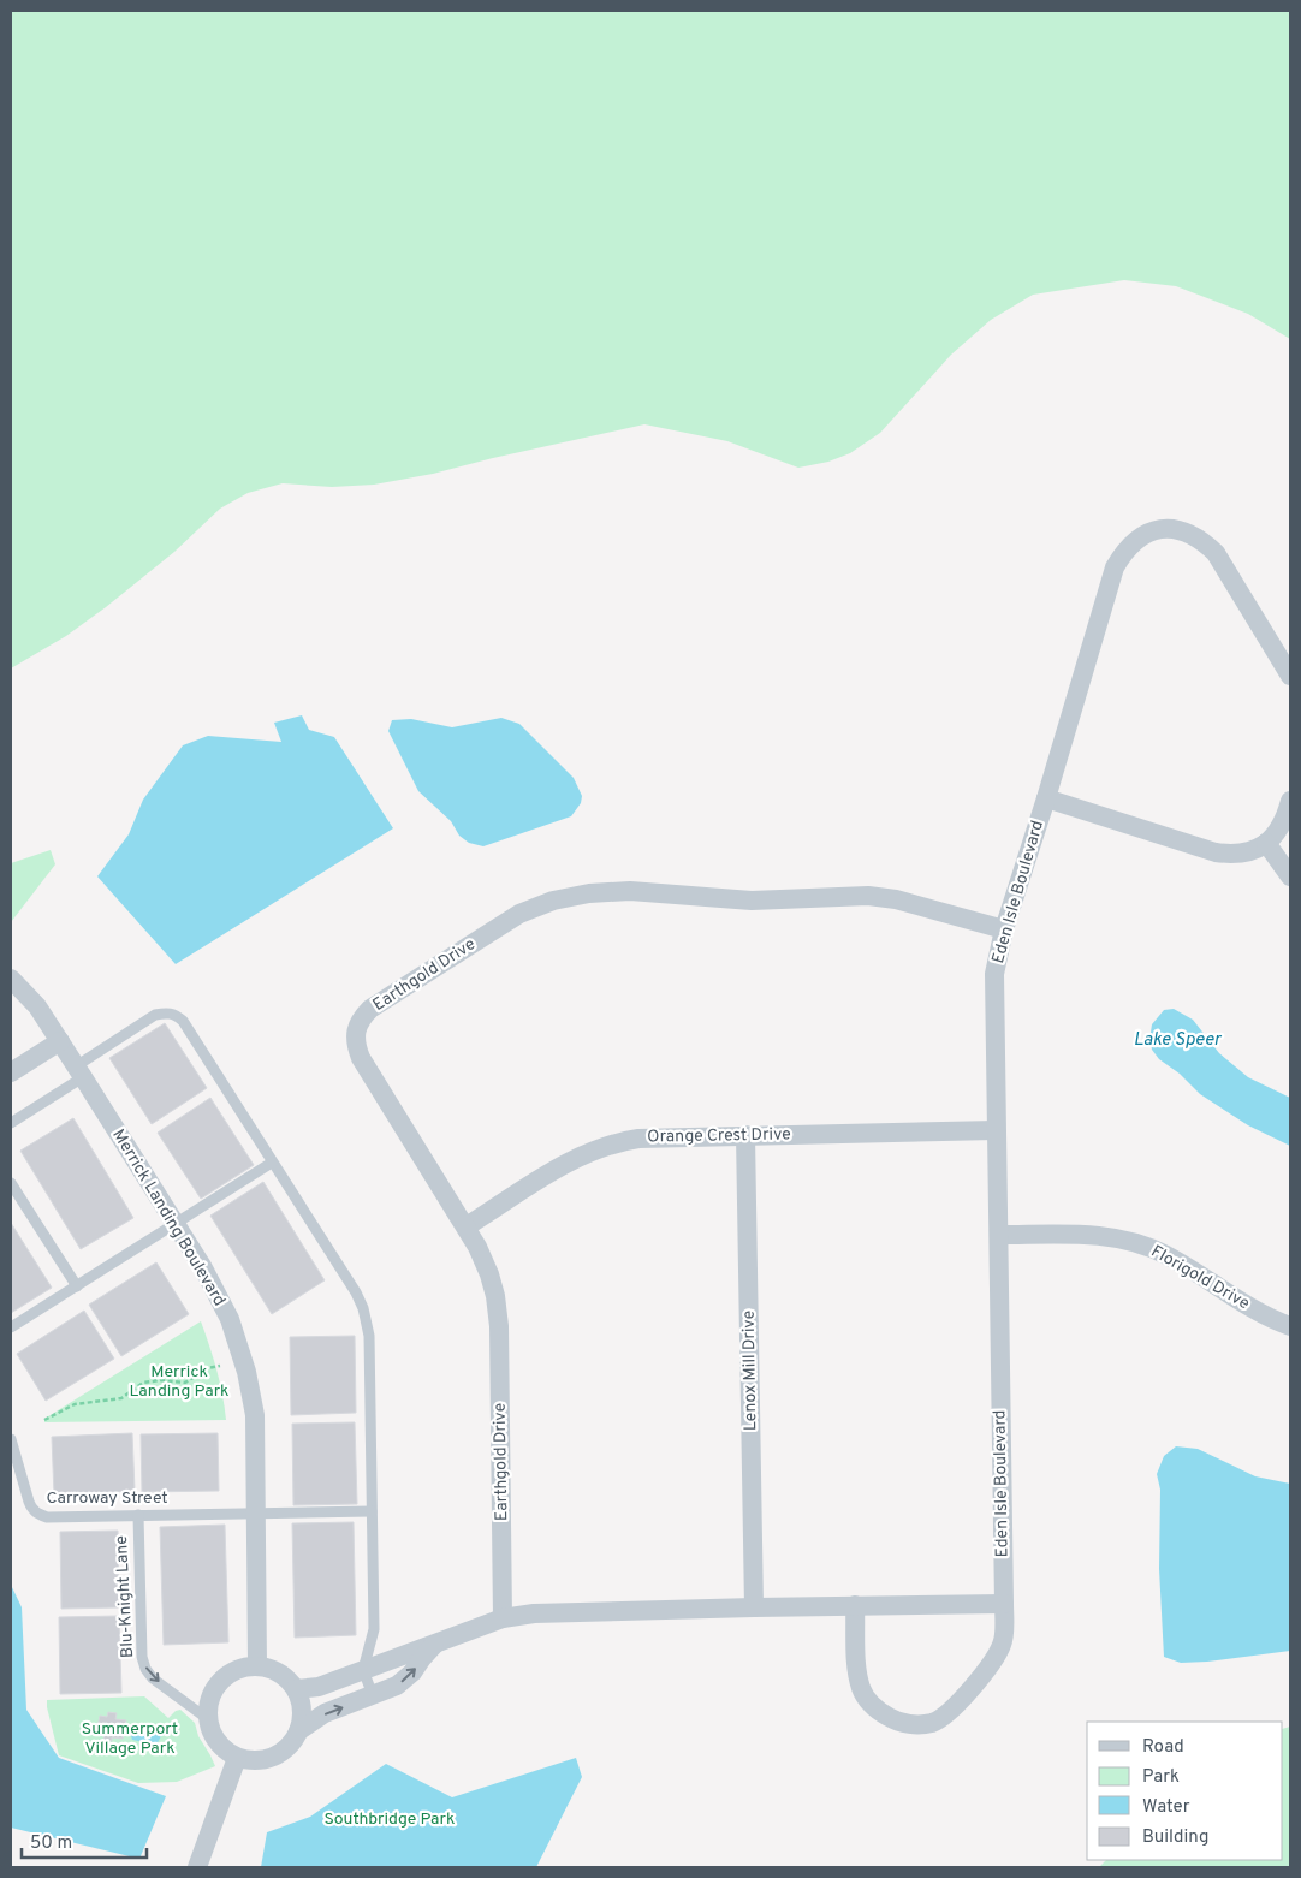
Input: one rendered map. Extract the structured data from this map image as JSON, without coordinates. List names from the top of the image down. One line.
{"streets":{"street":["Eden Isle Boulevard","Earthgold Drive","Orange Crest Drive","Merrick Landing Boulevard","Florigold Drive","Lenox Mill Drive"],"lane":["Carroway Street","Blu-Knight Lane"]},"crossings":[["Eden Isle Boulevard","Earthgold Drive"],["Eden Isle Boulevard","Orange Crest Drive"],["Eden Isle Boulevard","Florigold Drive"],["Earthgold Drive","Orange Crest Drive"],["Orange Crest Drive","Lenox Mill Drive"],["Merrick Landing Boulevard","Carroway Street"],["Merrick Landing Boulevard","Blu-Knight Lane"],["Carroway Street","Blu-Knight Lane"]],"one_way":["Blu-Knight Lane"],"water":["Lake Speer"],"parks":["Merrick Landing Park","Summerport Village Park","Southbridge Park"],"legend":["Road","Park","Water","Building"],"scale_bar":"50 m"}
